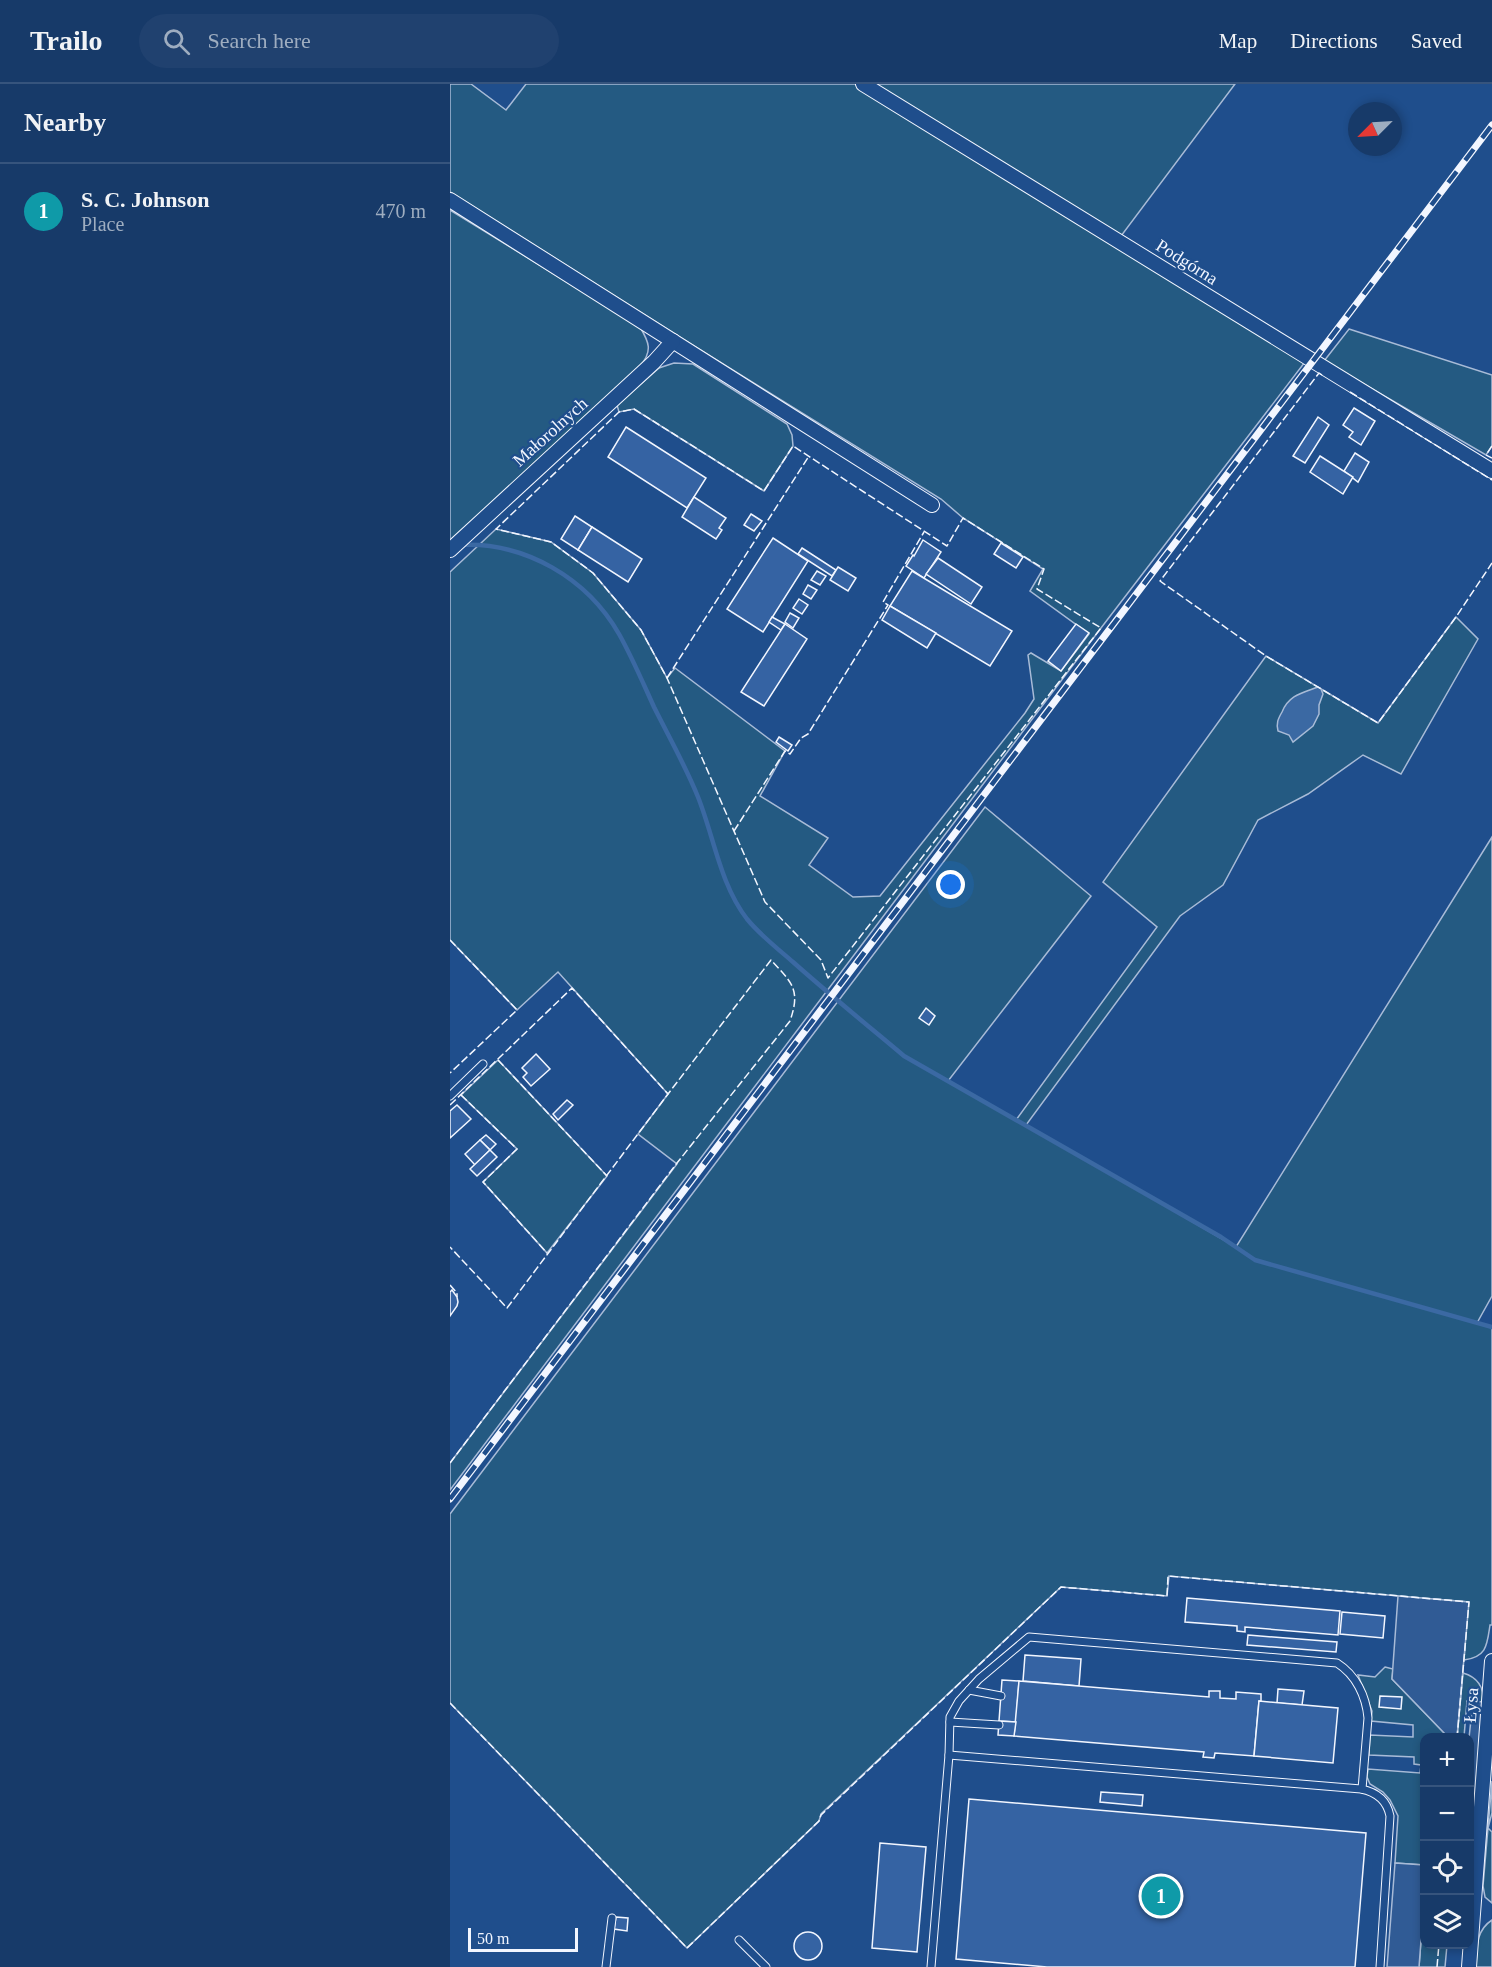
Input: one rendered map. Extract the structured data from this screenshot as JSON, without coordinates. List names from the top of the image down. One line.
{"streets":{"street":["Podgórna","Małorolnych","Łysa"]},"scale_bar":"50 m","north":"bottom left","page":{"header":"Trailo","search":"Search here","nav":["Map","Directions","Saved"],"heading":"Nearby","list":[{"mark":"1","name":"S. C. Johnson","note":"Place","value":"470 m"}],"map_buttons":["+","−"],"pins":"1","scale":"50 m"}}
